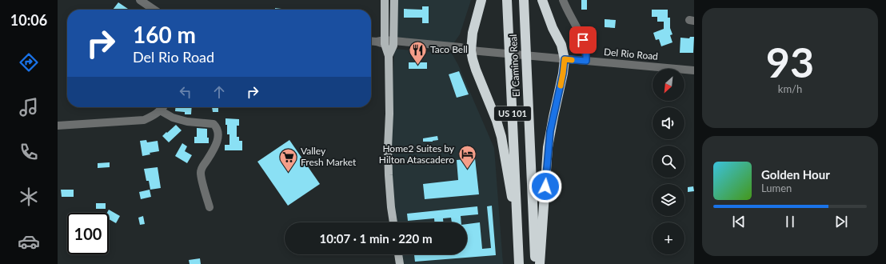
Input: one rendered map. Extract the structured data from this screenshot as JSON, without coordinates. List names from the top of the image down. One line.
{"streets":{"highway":["El Camino Real","US 101"],"street":["Del Rio Road"]},"places":{"restaurant":["Taco Bell"],"hotel":["Home2 Suites by Hilton Atascadero"],"supermarket":["Valley Fresh Market"]},"north":"bottom left","page":{"tabs":"10:06","tile":["93","km/h"],"turn":["160 m","Del Rio Road"],"map_buttons":"+","song":["Golden Hour","Lumen"],"limit":"100","trip":"10:07 · 1 min · 220 m"}}
